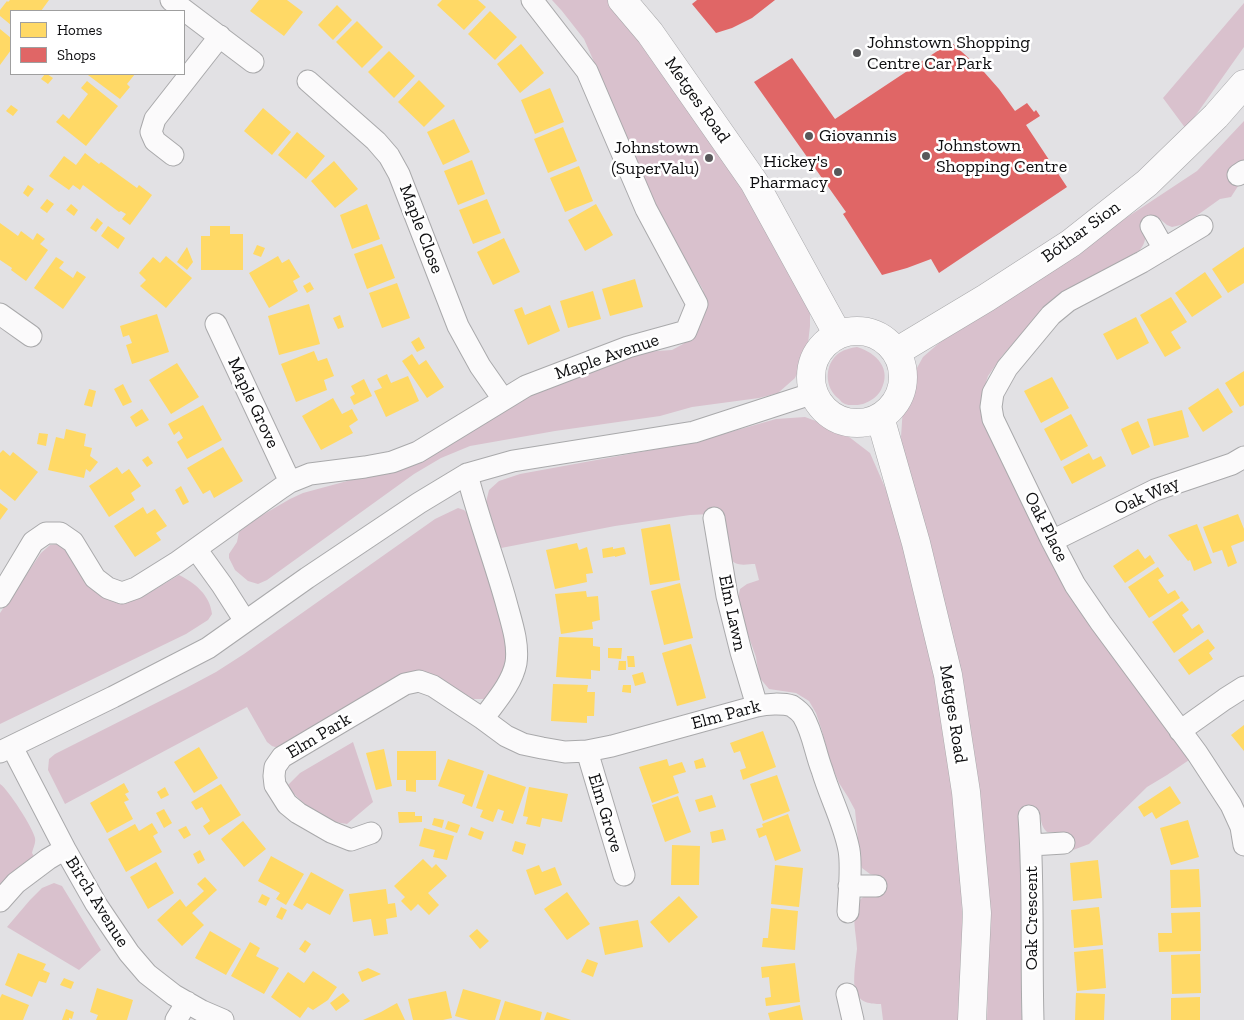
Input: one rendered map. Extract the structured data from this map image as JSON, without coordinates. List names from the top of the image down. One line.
{"streets":{"street":["Metges Road","Maple Close","Bóthar Sion","Maple Avenue","Maple Grove","Oak Way","Oak Place","Elm Lawn","Elm Park","Elm Grove","Birch Avenue","Oak Crescent"]},"crossings":[["Metges Road","Bóthar Sion"],["Maple Close","Maple Avenue"],["Maple Avenue","Maple Grove"],["Oak Way","Oak Place"],["Elm Lawn","Elm Park"],["Elm Park","Elm Grove"]],"places":["Johnstown Shopping Centre Car Park","Giovannis","Johnstown Shopping Centre","Johnstown (SuperValu)","Hickey's Pharmacy"],"legend":["Homes","Shops"]}
